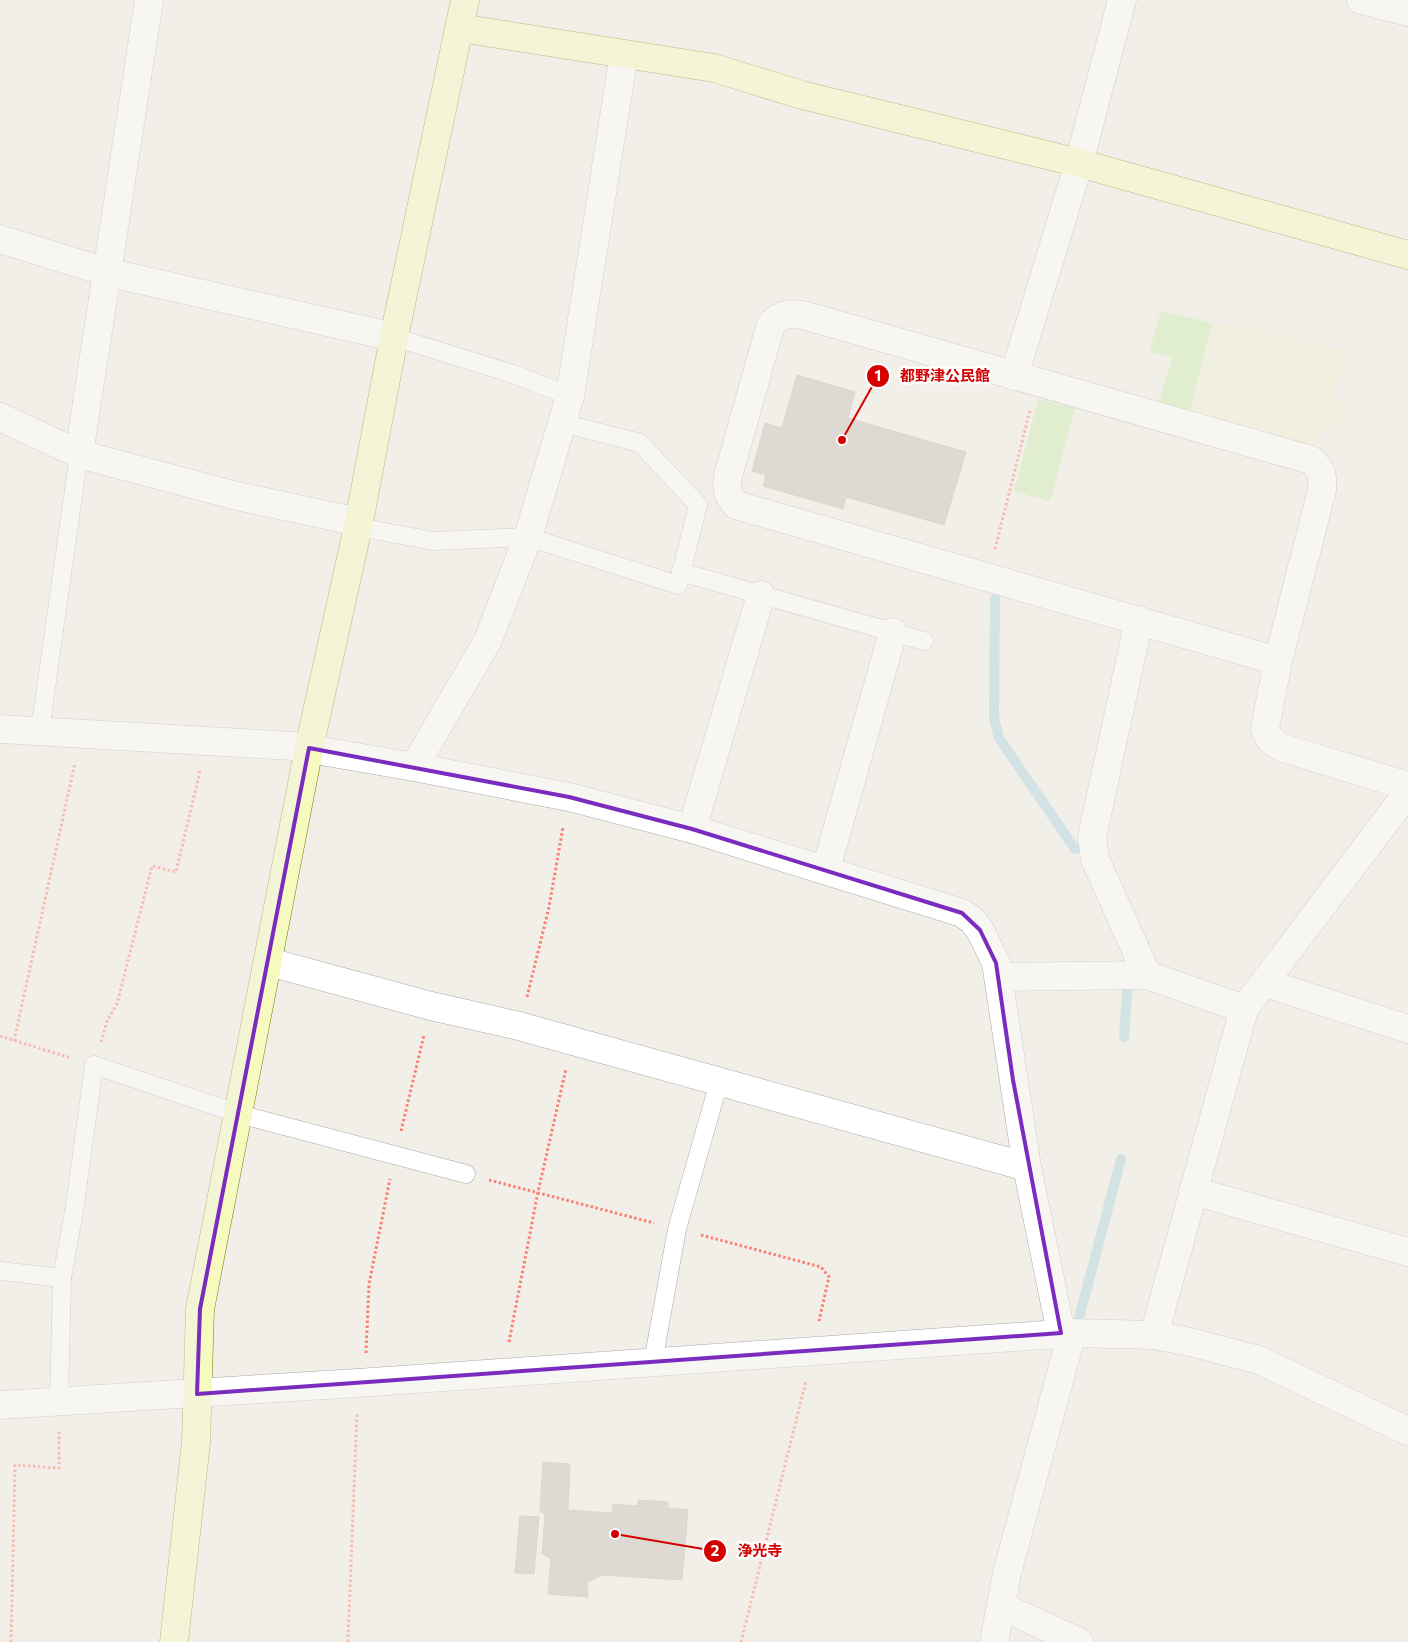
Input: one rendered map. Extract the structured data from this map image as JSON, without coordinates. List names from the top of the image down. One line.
{"places":["都野津公民館","浄光寺"]}
